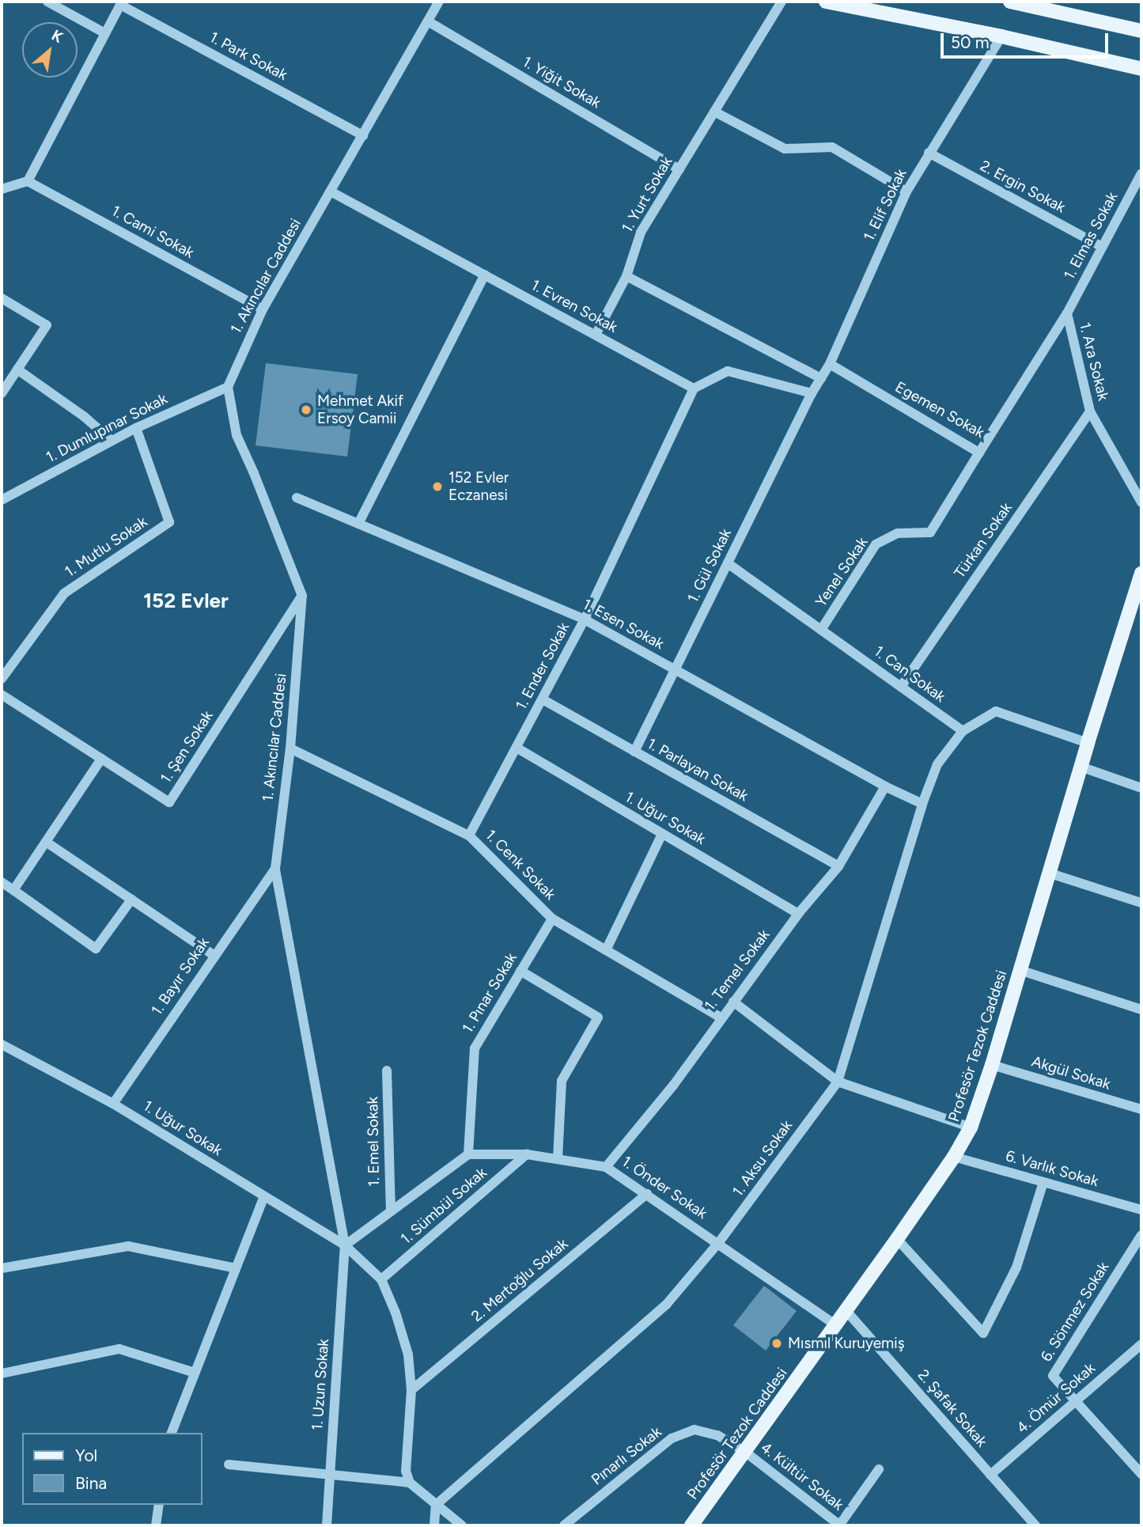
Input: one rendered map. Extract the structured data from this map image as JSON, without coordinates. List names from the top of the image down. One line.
{"streets":{"main road":["Profesör Tezok Caddesi"],"street":["1. Park Sokak","1. Yiğit Sokak","2. Ergin Sokak","1. Yurt Sokak","1. Elif Sokak","1. Cami Sokak","1. Elmas Sokak","1. Akıncılar Caddesi","1. Evren Sokak","1. Ara Sokak","Egemen Sokak","1. Dumlupınar Sokak","Türkan Sokak","1. Mutlu Sokak","1. Gül Sokak","Yenel Sokak","1. Esen Sokak","1. Ender Sokak","1. Can Sokak","1. Şen Sokak","1. Parlayan Sokak","1. Uğur Sokak","1. Cenk Sokak","1. Temel Sokak","1. Bayır Sokak","1. Pınar Sokak","Akgül Sokak","1. Emel Sokak","1. Aksu Sokak","6. Varlık Sokak","1. Önder Sokak","1. Sümbül Sokak","2. Mertoğlu Sokak","6. Sönmez Sokak","1. Uzun Sokak","4. Ömür Sokak","2. Şafak Sokak","Pınarlı Sokak","4. Kültür Sokak"]},"crossings":[["1. Park Sokak","1. Akıncılar Caddesi"],["1. Yiğit Sokak","1. Yurt Sokak"],["1. Yiğit Sokak","1. Akıncılar Caddesi"],["2. Ergin Sokak","1. Elif Sokak"],["2. Ergin Sokak","1. Elmas Sokak"],["1. Yurt Sokak","1. Evren Sokak"],["1. Elif Sokak","Egemen Sokak"],["1. Elif Sokak","1. Gül Sokak"],["1. Cami Sokak","1. Akıncılar Caddesi"],["1. Elmas Sokak","1. Ara Sokak"],["1. Elmas Sokak","Egemen Sokak"],["1. Akıncılar Caddesi","1. Evren Sokak"],["1. Akıncılar Caddesi","1. Dumlupınar Sokak"],["1. Akıncılar Caddesi","1. Şen Sokak"],["1. Akıncılar Caddesi","1. Uğur Sokak"],["1. Akıncılar Caddesi","1. Cenk Sokak"],["1. Akıncılar Caddesi","1. Bayır Sokak"],["1. Akıncılar Caddesi","1. Uzun Sokak"],["1. Evren Sokak","1. Ender Sokak"],["1. Ara Sokak","Egemen Sokak"],["1. Ara Sokak","Türkan Sokak"],["Egemen Sokak","Yenel Sokak"],["1. Dumlupınar Sokak","1. Mutlu Sokak"],["Türkan Sokak","1. Can Sokak"],["1. Gül Sokak","1. Esen Sokak"],["1. Gül Sokak","1. Can Sokak"],["1. Gül Sokak","1. Parlayan Sokak"],["Yenel Sokak","1. Can Sokak"],["1. Esen Sokak","1. Ender Sokak"],["1. Esen Sokak","1. Temel Sokak"],["1. Esen Sokak","1. Aksu Sokak"],["1. Ender Sokak","1. Parlayan Sokak"],["1. Ender Sokak","1. Uğur Sokak"],["1. Ender Sokak","1. Cenk Sokak"],["1. Can Sokak","1. Aksu Sokak"],["1. Parlayan Sokak","1. Temel Sokak"],["1. Uğur Sokak","1. Temel Sokak"],["1. Uğur Sokak","1. Bayır Sokak"],["1. Uğur Sokak","1. Uzun Sokak"],["1. Cenk Sokak","1. Temel Sokak"],["1. Cenk Sokak","1. Pınar Sokak"],["1. Temel Sokak","1. Önder Sokak"],["1. Pınar Sokak","1. Önder Sokak"],["Profesör Tezok Caddesi","Akgül Sokak"],["Profesör Tezok Caddesi","6. Varlık Sokak"],["Profesör Tezok Caddesi","1. Önder Sokak"],["Profesör Tezok Caddesi","2. Şafak Sokak"],["Profesör Tezok Caddesi","Pınarlı Sokak"],["Profesör Tezok Caddesi","4. Kültür Sokak"],["1. Aksu Sokak","1. Önder Sokak"],["1. Önder Sokak","1. Sümbül Sokak"],["1. Önder Sokak","2. Mertoğlu Sokak"],["6. Sönmez Sokak","4. Ömür Sokak"],["4. Ömür Sokak","2. Şafak Sokak"],["Pınarlı Sokak","4. Kültür Sokak"]],"districts":["152 Evler"],"places":["Mehmet Akif Ersoy Camii","152 Evler Eczanesi","Mısmıl Kuruyemiş"],"legend":["Yol","Bina"],"scale_bar":"50 m","north":"top right"}
